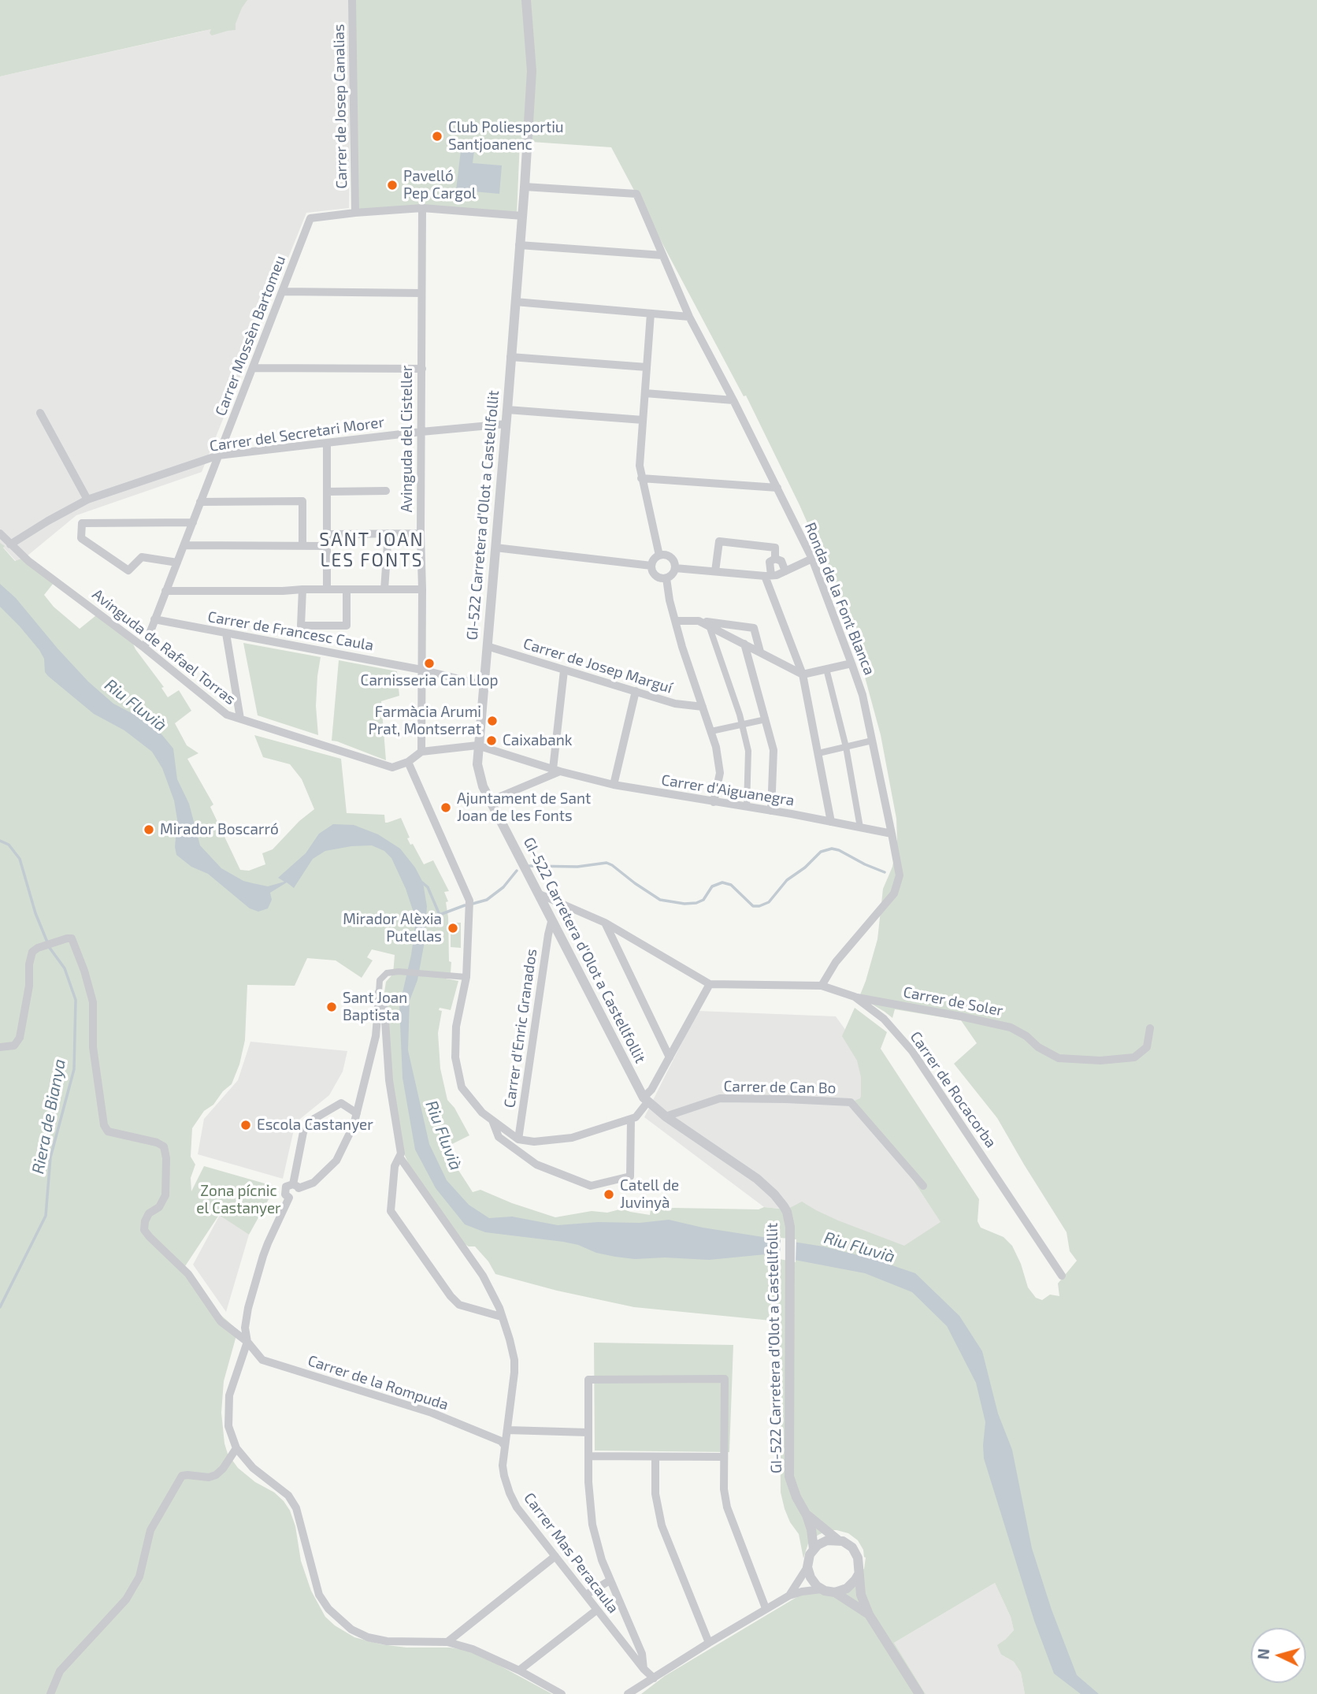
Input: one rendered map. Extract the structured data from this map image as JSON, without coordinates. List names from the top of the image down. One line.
{"streets":{"street":["Carrer de Josep Canalias","Carrer Mossèn Bartomeu","Carrer del Secretari Morer","Avinguda del Cisteller","GI-522 Carretera d'Olot a Castellfollit","Ronda de la Font Blanca","Carrer de Francesc Caula","Avinguda de Rafael Torras","Carrer de Josep Marguí","Carrer d'Aiguanegra","Carrer de Soler","Carrer d'Enric Granados","Carrer de Can Bo","Carrer de Rocacorba","Carrer de la Rompuda","Carrer Mas Peracaula"]},"crossings":[["Carrer de Josep Canalias","Carrer Mossèn Bartomeu"],["Carrer Mossèn Bartomeu","Carrer del Secretari Morer"],["Carrer Mossèn Bartomeu","Carrer de Francesc Caula"],["Carrer Mossèn Bartomeu","Avinguda de Rafael Torras"],["Carrer del Secretari Morer","Avinguda del Cisteller"],["Carrer del Secretari Morer","GI-522 Carretera d'Olot a Castellfollit"],["Carrer del Secretari Morer","Avinguda de Rafael Torras"],["Avinguda del Cisteller","Carrer de Francesc Caula"],["GI-522 Carretera d'Olot a Castellfollit","Ronda de la Font Blanca"],["GI-522 Carretera d'Olot a Castellfollit","Carrer de Francesc Caula"],["GI-522 Carretera d'Olot a Castellfollit","Carrer de Josep Marguí"],["GI-522 Carretera d'Olot a Castellfollit","Carrer d'Aiguanegra"],["GI-522 Carretera d'Olot a Castellfollit","Carrer d'Enric Granados"],["GI-522 Carretera d'Olot a Castellfollit","Carrer de Can Bo"],["Ronda de la Font Blanca","Carrer d'Aiguanegra"],["Ronda de la Font Blanca","Carrer de Rocacorba"],["Carrer de Soler","Carrer de Rocacorba"],["Carrer de la Rompuda","Carrer Mas Peracaula"]],"districts":["SANT JOAN LES FONTS"],"water":["Riu Fluvià","Riera de Bianya"],"parks":["Zona pícnic el Castanyer"],"places":["Club Poliesportiu Santjoanenc","Pavelló Pep Cargol","Carnisseria Can Llop","Farmàcia Arumi Prat, Montserrat","Caixabank","Ajuntament de Sant Joan de les Fonts","Mirador Boscarró","Mirador Alèxia Putellas","Sant Joan Baptista","Escola Castanyer","Catell de Juvinyà"],"north":"left"}
